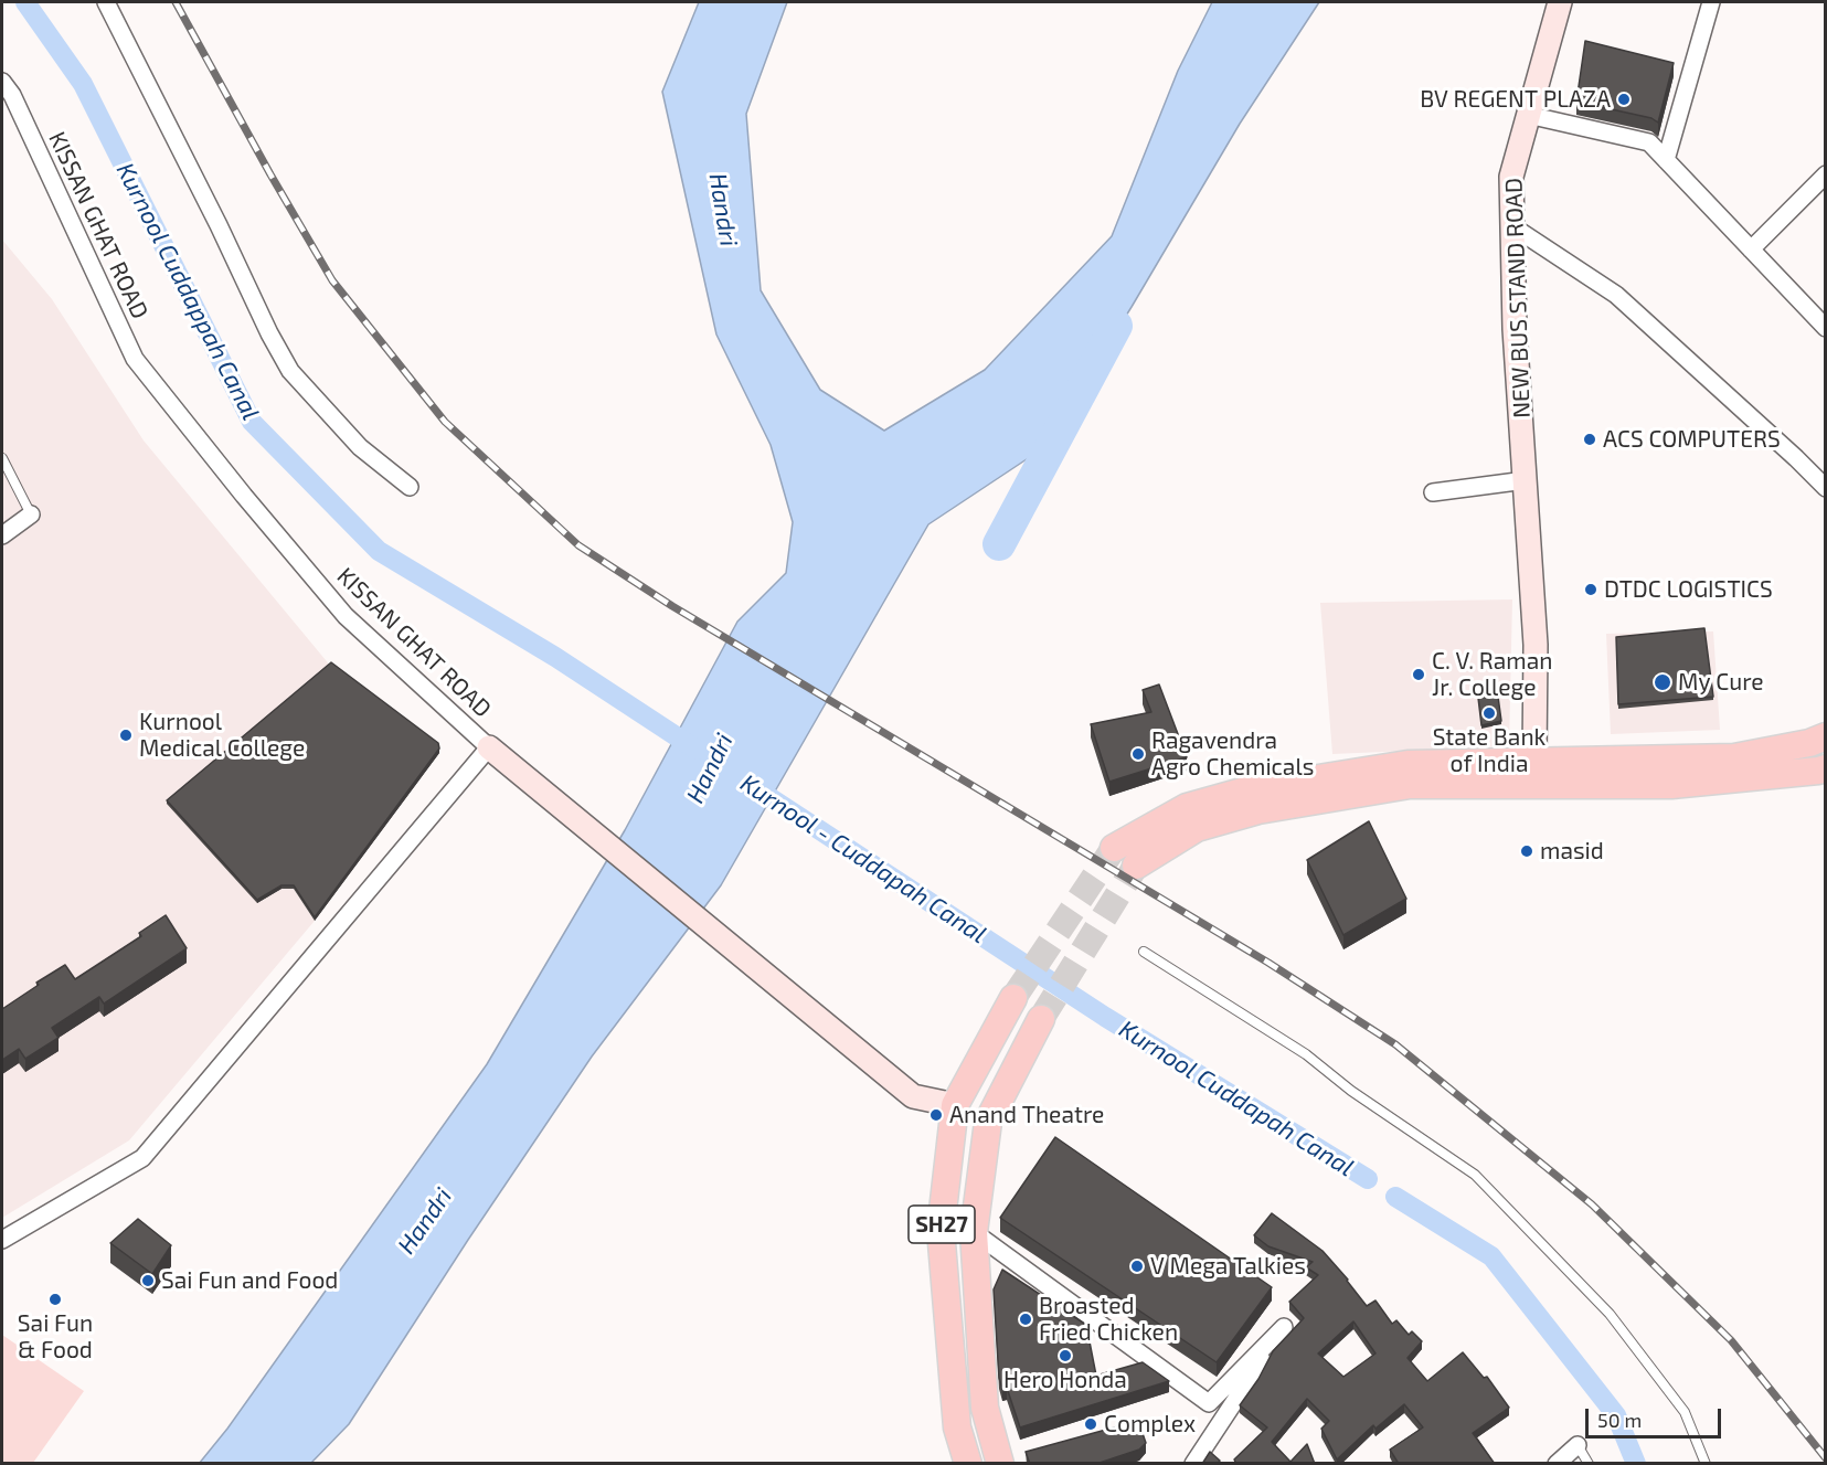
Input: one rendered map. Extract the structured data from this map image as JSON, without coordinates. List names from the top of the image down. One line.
{"streets":{"main road":["NEW BUS STAND ROAD","SH27"],"street":["KISSAN GHAT ROAD"]},"water":["Handri","Kurnool Cuddappah Canal","Kurnool - Cuddapah Canal","Kurnool Cuddapah Canal"],"places":["BV REGENT PLAZA","ACS COMPUTERS","DTDC LOGISTICS","C. V. Raman Jr. College","My Cure","State Bank of India","Kurnool Medical College","Ragavendra Agro Chemicals","masid","Anand Theatre","V Mega Talkies","Sai Fun and Food","Sai Fun & Food","Broasted Fried Chicken","Hero Honda","Complex"],"scale_bar":"50 m"}
